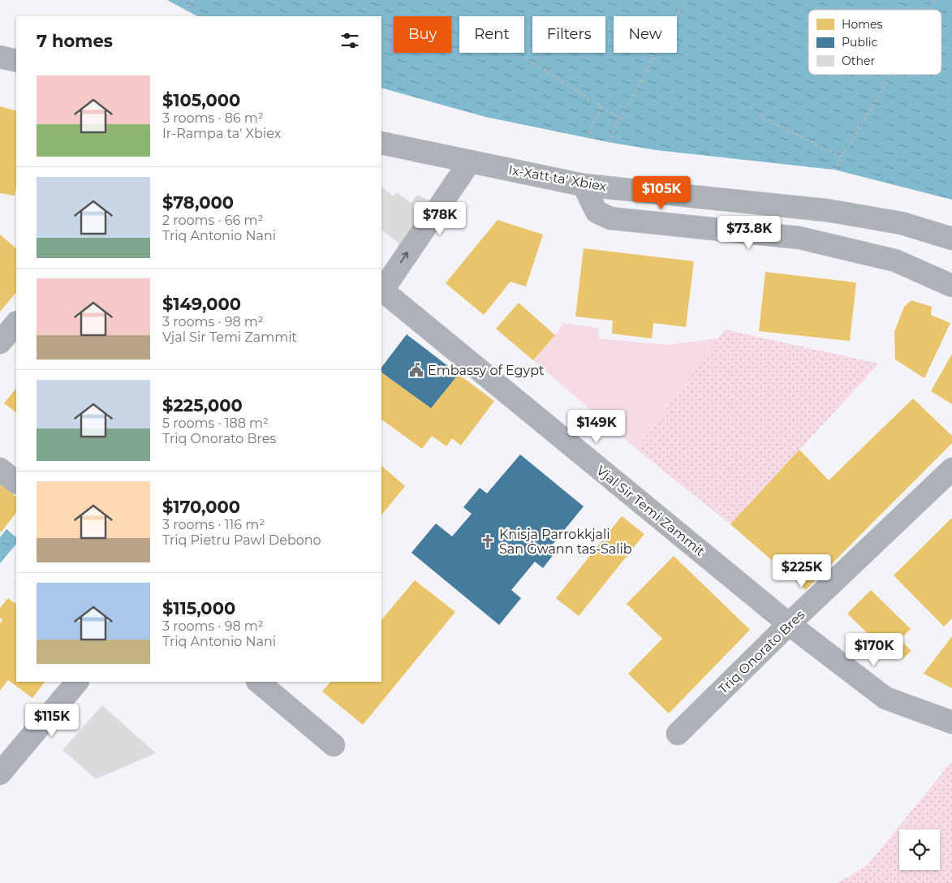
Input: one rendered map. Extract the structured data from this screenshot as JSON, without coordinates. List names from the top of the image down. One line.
{"streets":{"main road":["Ix-Xatt ta' Xbiex"],"street":["Vjal Sir Temi Zammit","Triq Onorato Bres"]},"crossings":[["Vjal Sir Temi Zammit","Triq Onorato Bres"]],"places":{"public building":["Embassy of Egypt"],"church":["Knisja Parrokkjali San Ġwann tas-Salib"]},"legend":["Homes","Public","Other"],"page":{"chip":["Buy","Rent","Filters","New"],"heading":"7 homes","list":[{"name":"$105,000","note":"3 rooms · 86 m² · Ir-Rampa ta' Xbiex"},{"name":"$78,000","note":"2 rooms · 66 m² · Triq Antonio Nani"},{"name":"$149,000","note":"3 rooms · 98 m² · Vjal Sir Temi Zammit"},{"name":"$225,000","note":"5 rooms · 188 m² · Triq Onorato Bres"},{"name":"$170,000","note":"3 rooms · 116 m² · Triq Pietru Pawl Debono"},{"name":"$115,000","note":"3 rooms · 98 m² · Triq Antonio Nani"}],"price":["$105K","$78K","$73.8K","$149K","$225K","$170K","$115K"]}}
